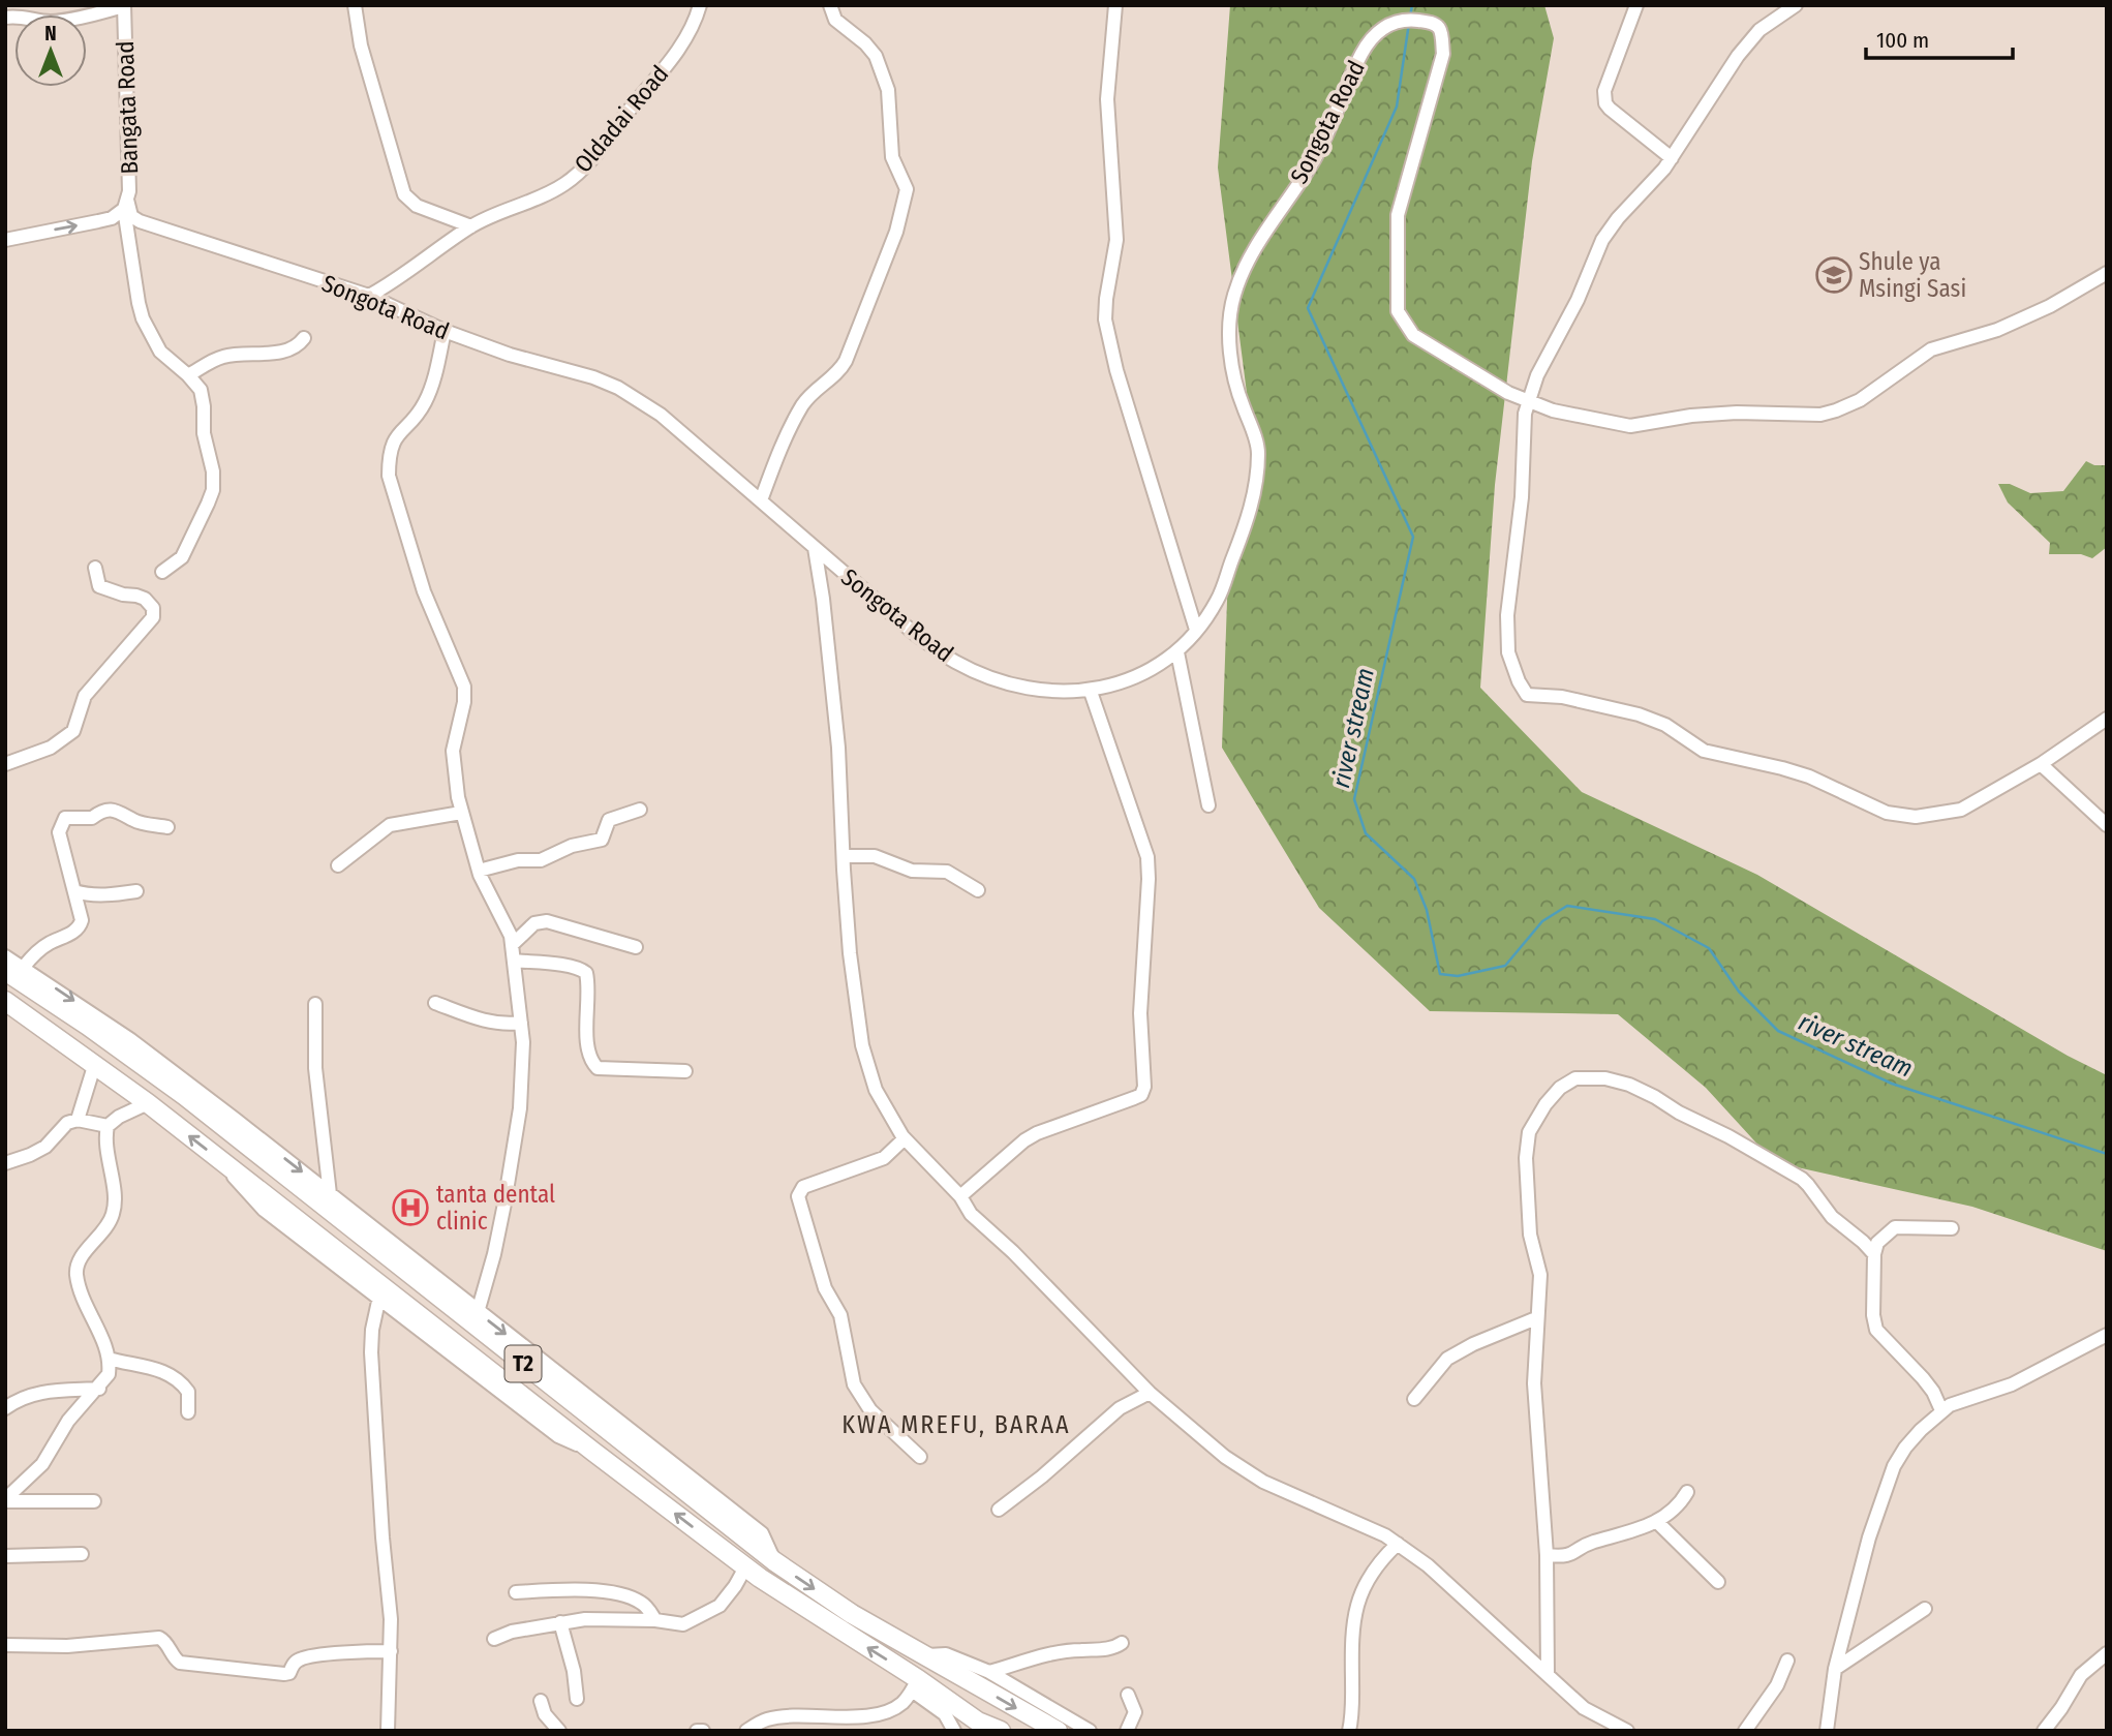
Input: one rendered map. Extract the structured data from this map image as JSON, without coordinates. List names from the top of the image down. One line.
{"streets":{"highway":["T2"],"street":["Bangata Road","Oldadai Road","Songota Road"]},"crossings":[["Bangata Road","Songota Road"],["Oldadai Road","Songota Road"]],"districts":["KWA MREFU, BARAA"],"water":["river stream"],"places":{"school or university":["Shule ya Msingi Sasi"],"hospital":["tanta dental clinic"]},"scale_bar":"100 m","north":"top"}
